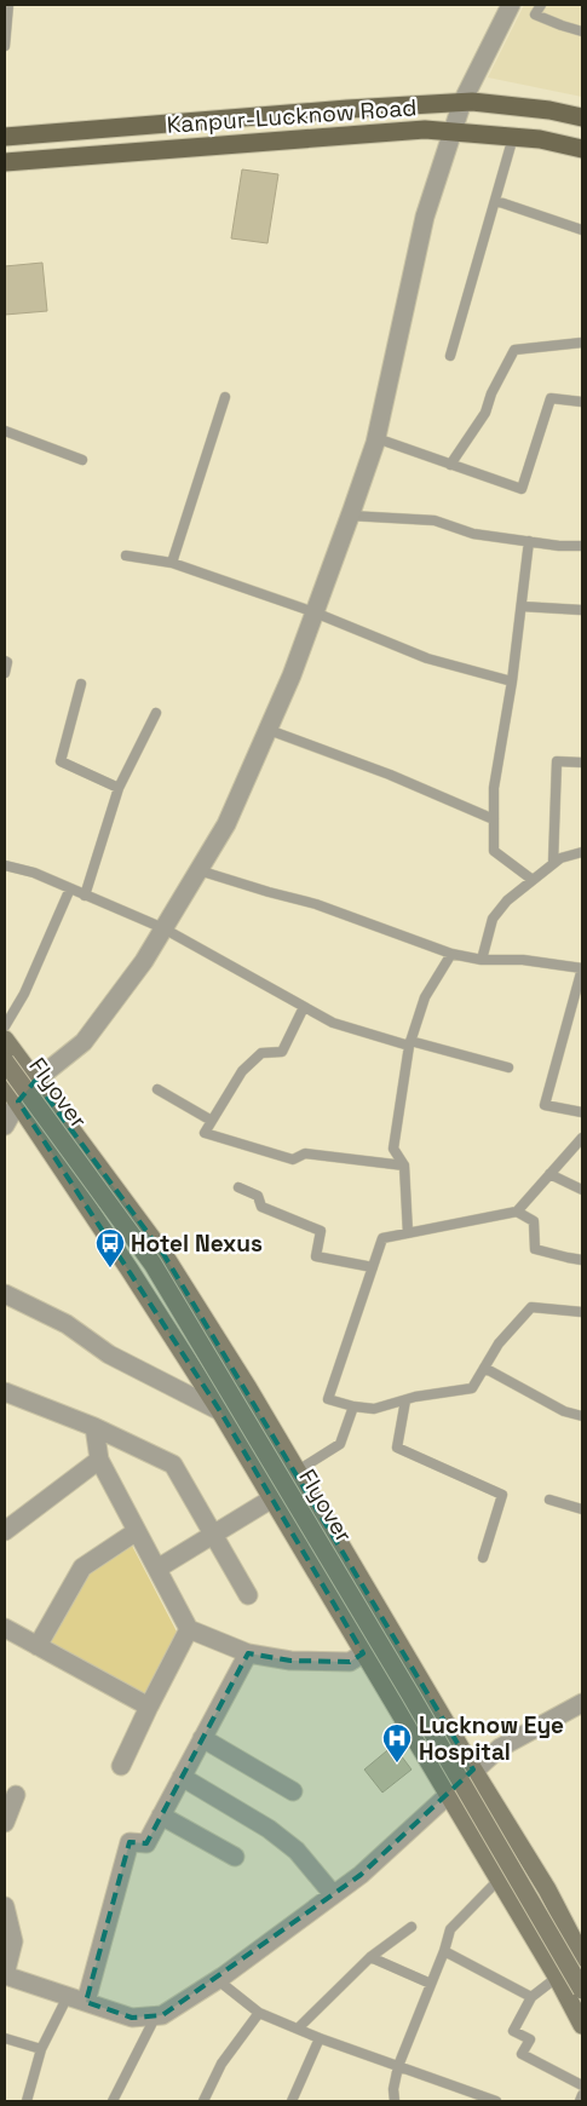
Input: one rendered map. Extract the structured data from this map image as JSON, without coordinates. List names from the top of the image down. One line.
{"streets":{"main road":["Kanpur-Lucknow Road","Flyover"]},"places":{"bus stop":["Hotel Nexus"],"hospital":["Lucknow Eye Hospital"]}}
